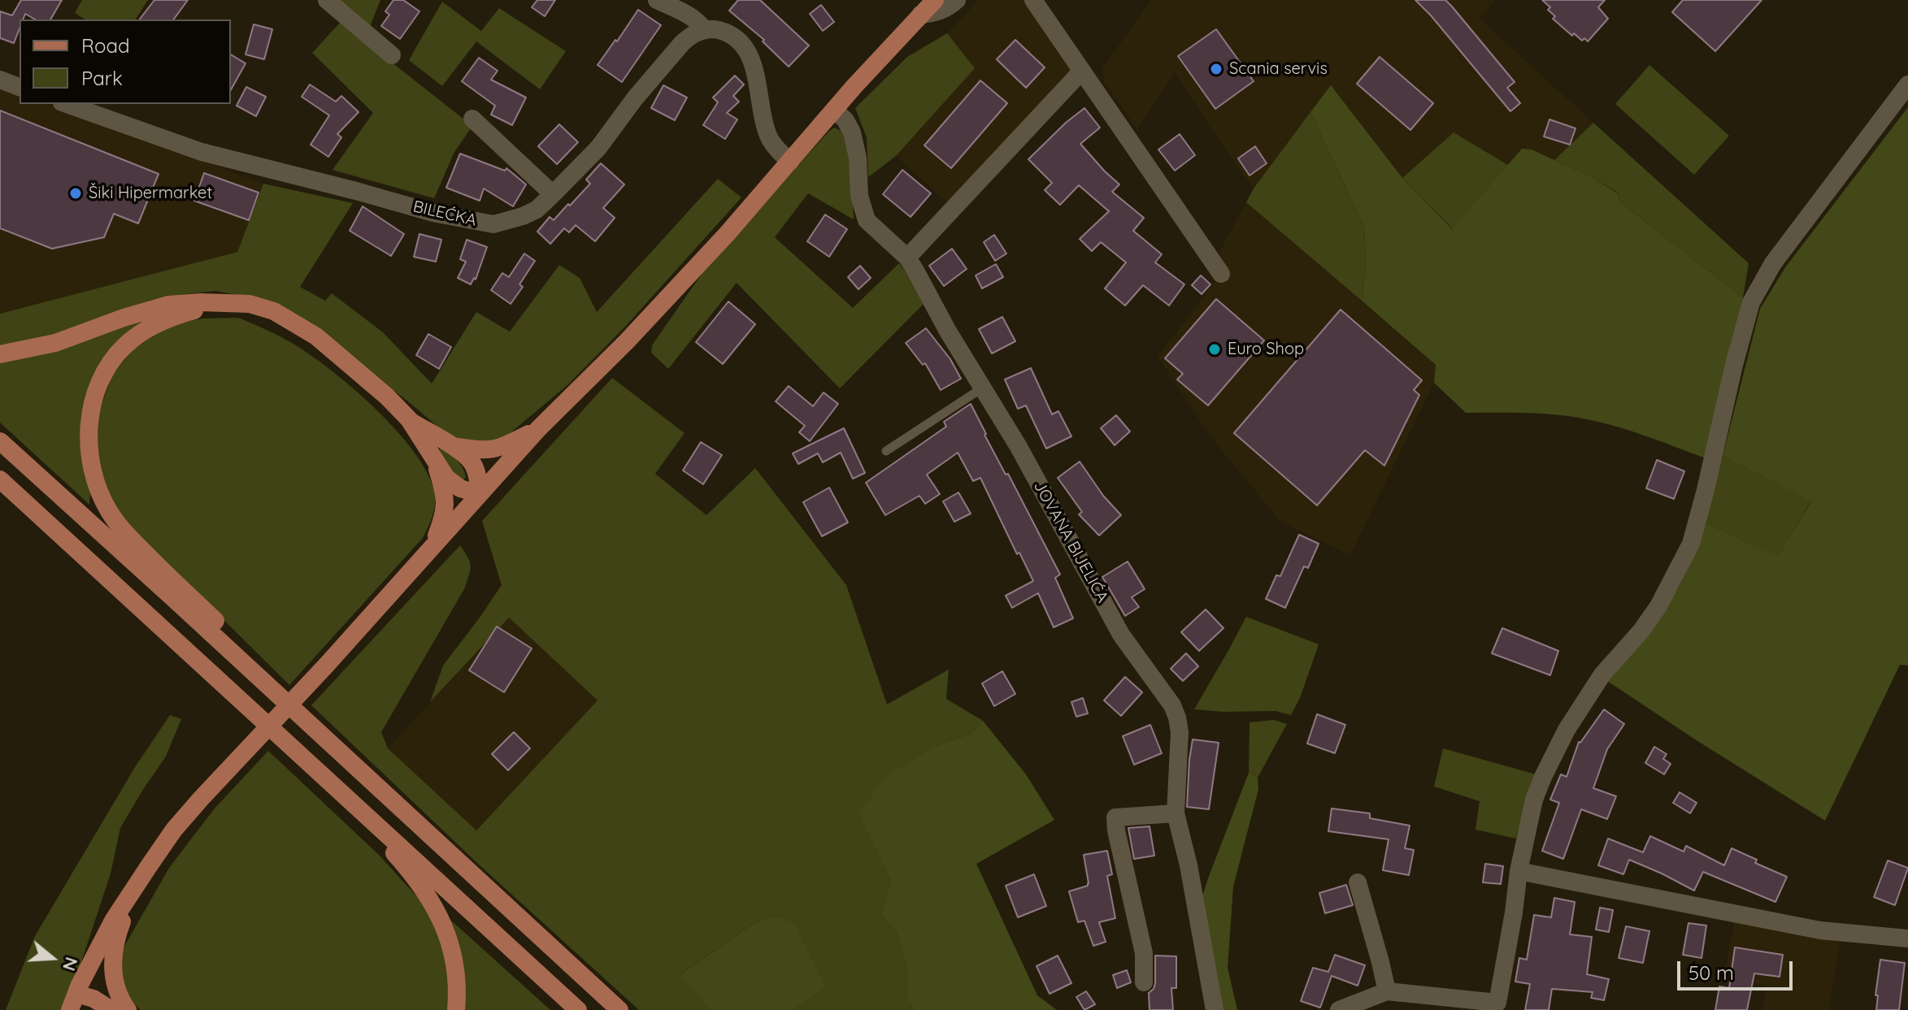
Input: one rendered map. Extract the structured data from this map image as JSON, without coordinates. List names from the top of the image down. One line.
{"streets":{"street":["BILEĆKA","JOVANA BIJELIĆA"]},"places":["Scania servis","Šiki Hipermarket","Euro Shop"],"legend":["Road","Park"],"scale_bar":"50 m","north":"right"}
